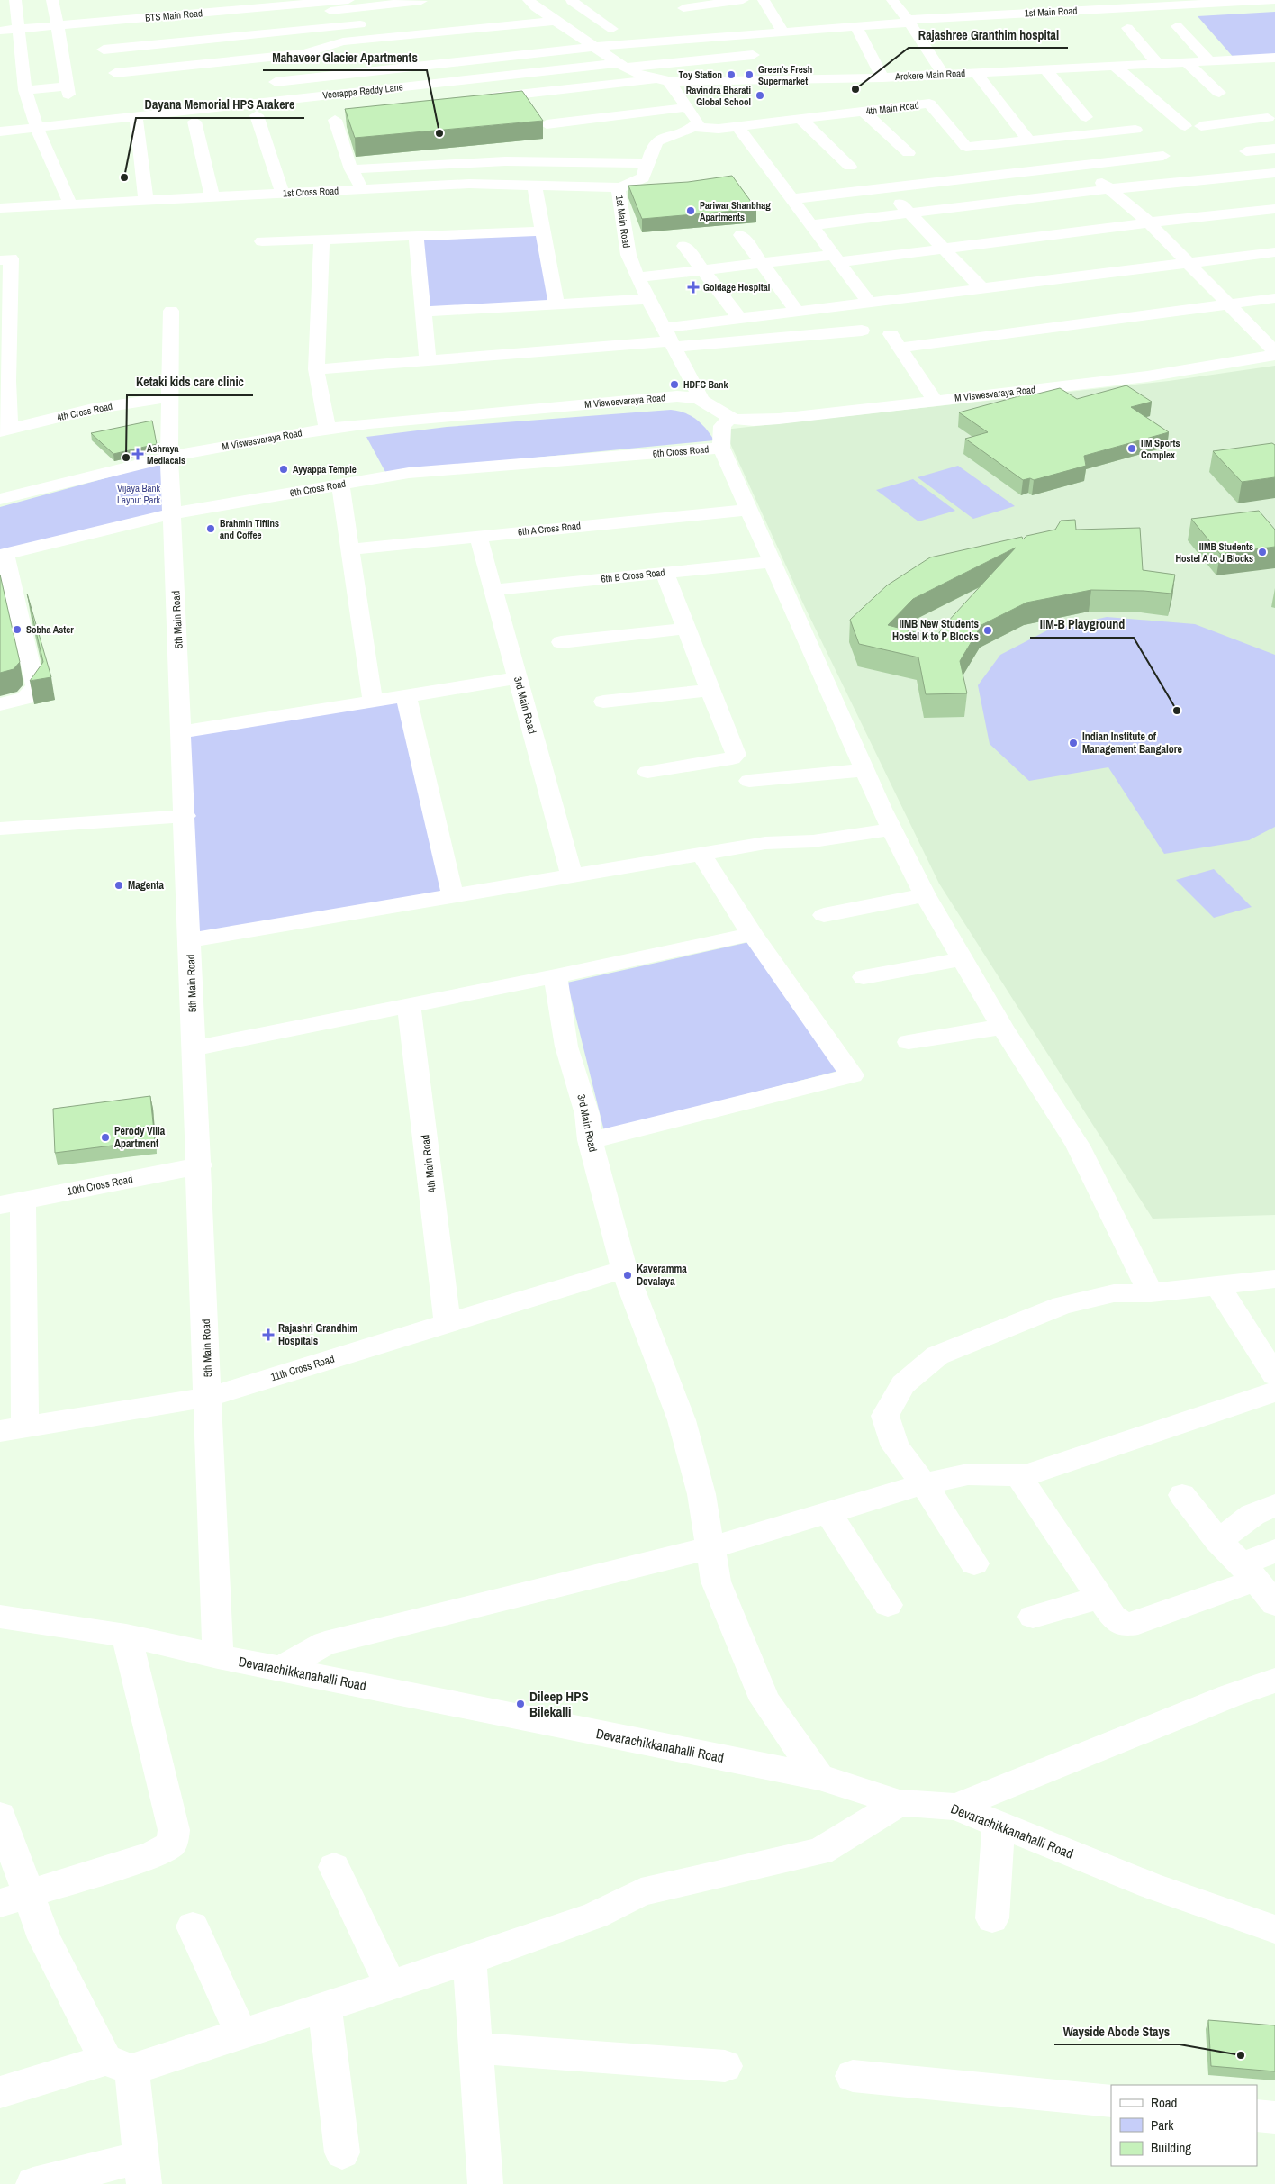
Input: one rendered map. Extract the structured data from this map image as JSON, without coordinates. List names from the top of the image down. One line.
{"streets":{"street":["1st Main Road","BTS Main Road","Arekere Main Road","Veerappa Reddy Lane","4th Main Road","1st Cross Road","M Viswesvaraya Road","4th Cross Road","6th Cross Road","6th A Cross Road","6th B Cross Road","5th Main Road","3rd Main Road","10th Cross Road","11th Cross Road","Devarachikkanahalli Road"]},"crossings":[["1st Main Road","Arekere Main Road"],["1st Main Road","4th Main Road"],["1st Main Road","1st Cross Road"],["1st Main Road","M Viswesvaraya Road"],["Arekere Main Road","Veerappa Reddy Lane"],["4th Main Road","11th Cross Road"],["M Viswesvaraya Road","5th Main Road"],["4th Cross Road","5th Main Road"],["6th Cross Road","5th Main Road"],["6th A Cross Road","3rd Main Road"],["6th B Cross Road","3rd Main Road"],["5th Main Road","10th Cross Road"],["5th Main Road","11th Cross Road"],["5th Main Road","Devarachikkanahalli Road"],["3rd Main Road","11th Cross Road"],["3rd Main Road","Devarachikkanahalli Road"]],"parks":["Vijaya Bank Layout Park"],"places":{"other":["Toy Station","Green's Fresh Supermarket","Rajashree Granthim hospital","Ravindra Bharati Global School","Mahaveer Glacier Apartments","Dayana Memorial HPS Arakere","Pariwar Shanbhag Apartments","HDFC Bank","IIM Sports Complex","Ketaki kids care clinic","Ayyappa Temple","Brahmin Tiffins and Coffee","IIMB Students Hostel A to J Blocks","Sobha Aster","IIMB New Students Hostel K to P Blocks","IIM-B Playground","Indian Institute of Management Bangalore","Magenta","Perody Villa Apartment","Kaveramma Devalaya","Dileep HPS Bilekalli","Wayside Abode Stays"],"health":["Goldage Hospital","Ashraya Mediacals","Rajashri Grandhim Hospitals"]},"legend":["Road","Park","Building"]}
